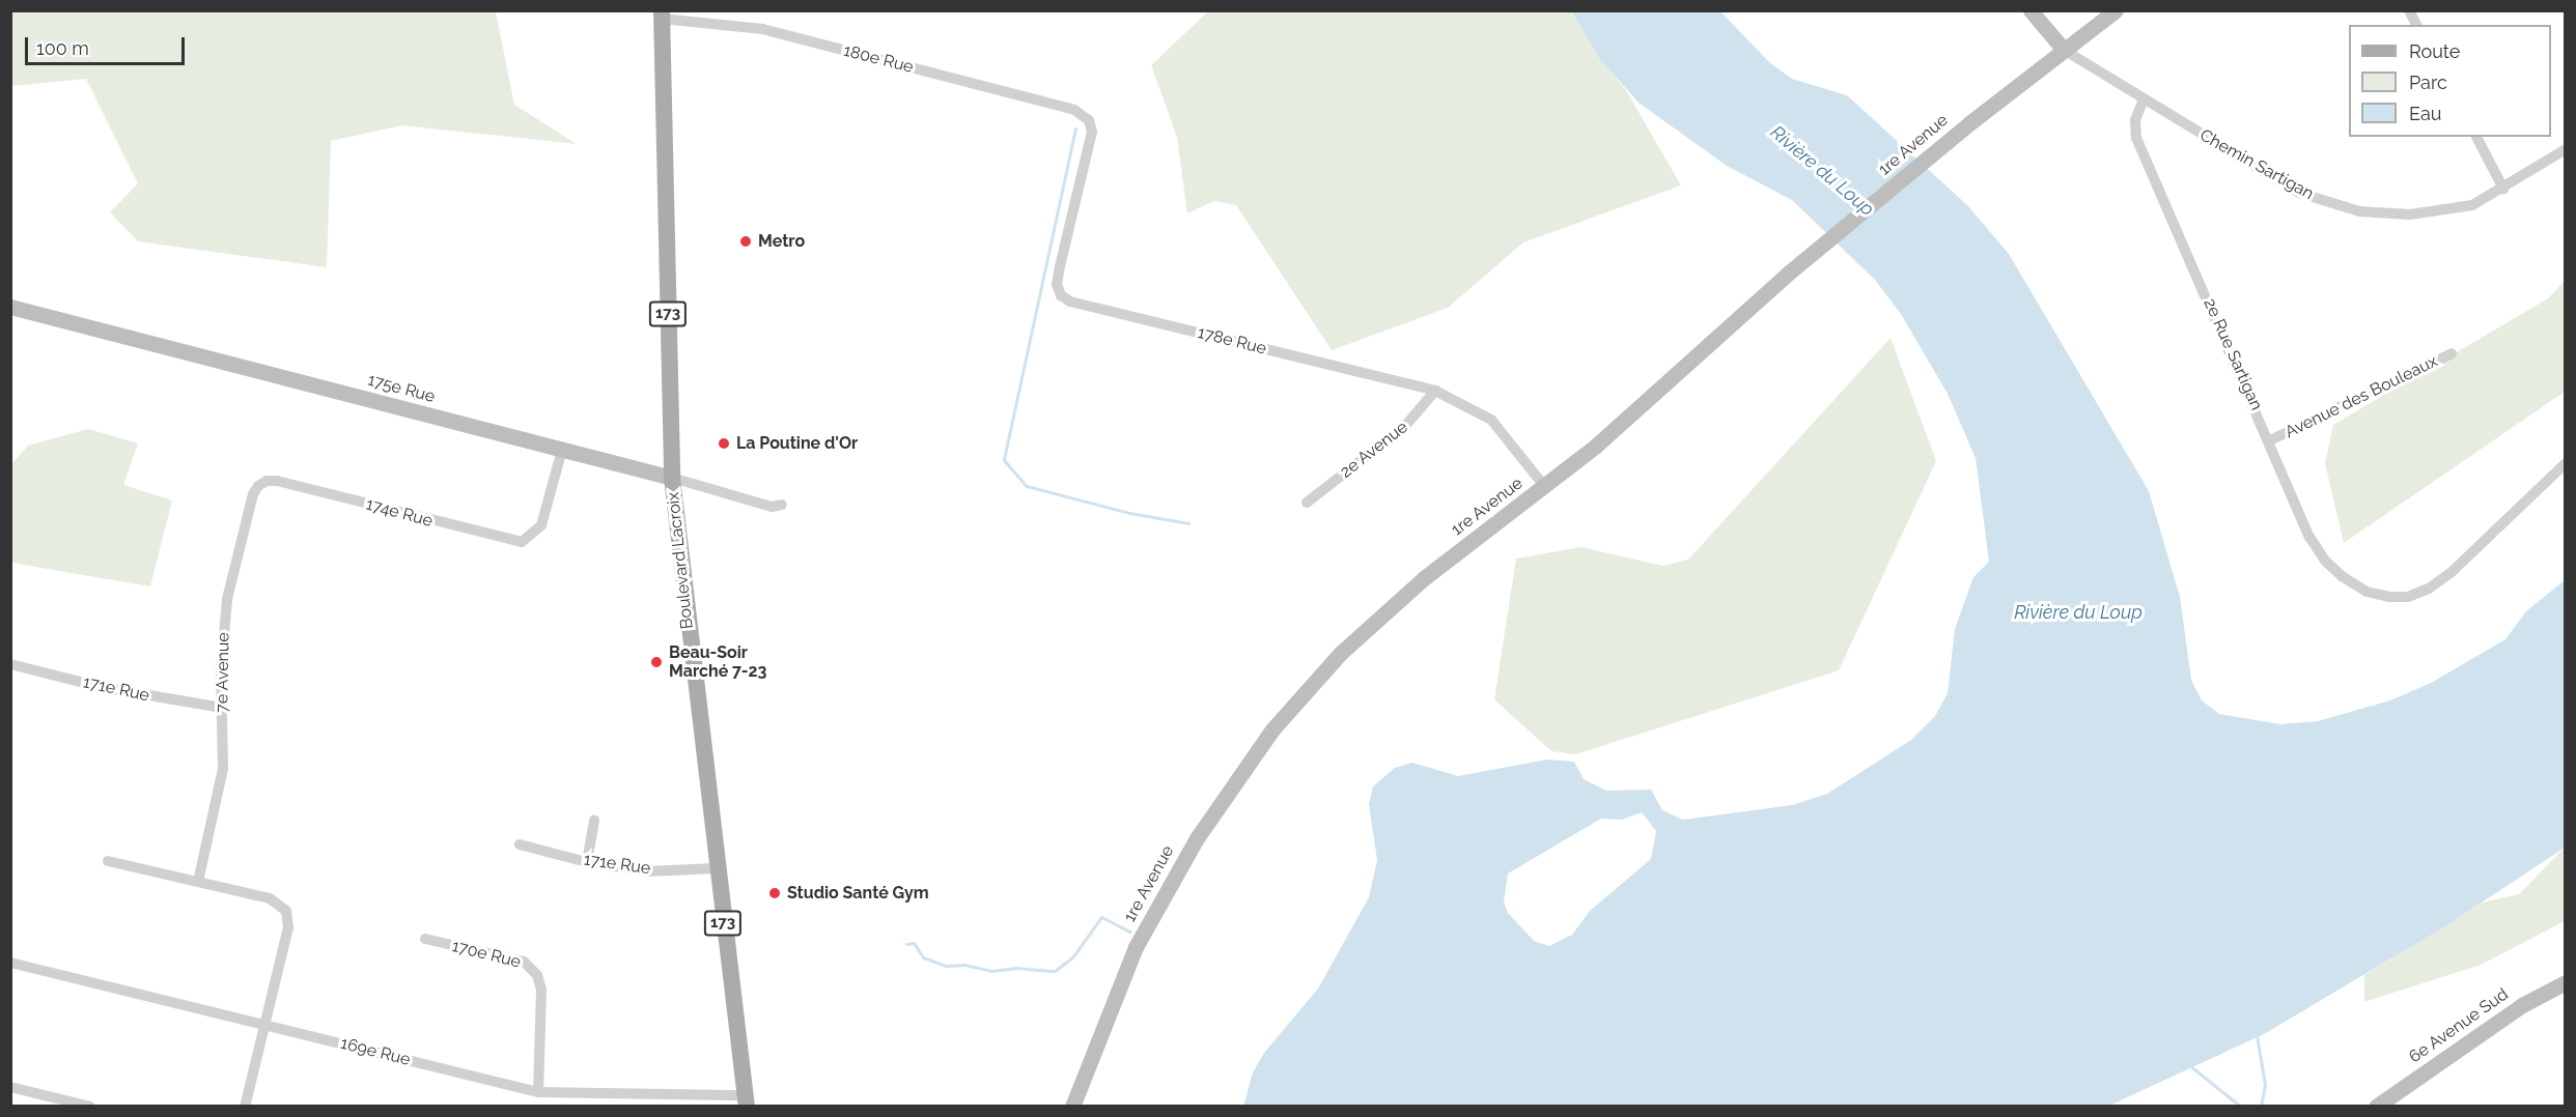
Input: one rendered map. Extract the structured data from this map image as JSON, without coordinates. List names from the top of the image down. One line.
{"streets":{"main road":["1re Avenue","173","175e Rue","Boulevard Lacroix","6e Avenue Sud"],"street":["180e Rue","Chemin Sartigan","178e Rue","2e Rue Sartigan","Avenue des Bouleaux","2e Avenue","174e Rue","7e Avenue","171e Rue","170e Rue","169e Rue"]},"crossings":[["180e Rue","178e Rue"],["180e Rue","Boulevard Lacroix"],["1re Avenue","Chemin Sartigan"],["1re Avenue","178e Rue"],["Chemin Sartigan","2e Rue Sartigan"],["178e Rue","2e Avenue"],["2e Rue Sartigan","Avenue des Bouleaux"],["175e Rue","174e Rue"],["175e Rue","Boulevard Lacroix"],["174e Rue","7e Avenue"],["Boulevard Lacroix","171e Rue"],["Boulevard Lacroix","169e Rue"],["7e Avenue","171e Rue"],["170e Rue","169e Rue"]],"water":["Rivière du Loup"],"places":["Metro","La Poutine d'Or","Beau-Soir Marché 7-23","Studio Santé Gym"],"legend":["Route","Parc","Eau"],"scale_bar":"100 m"}
